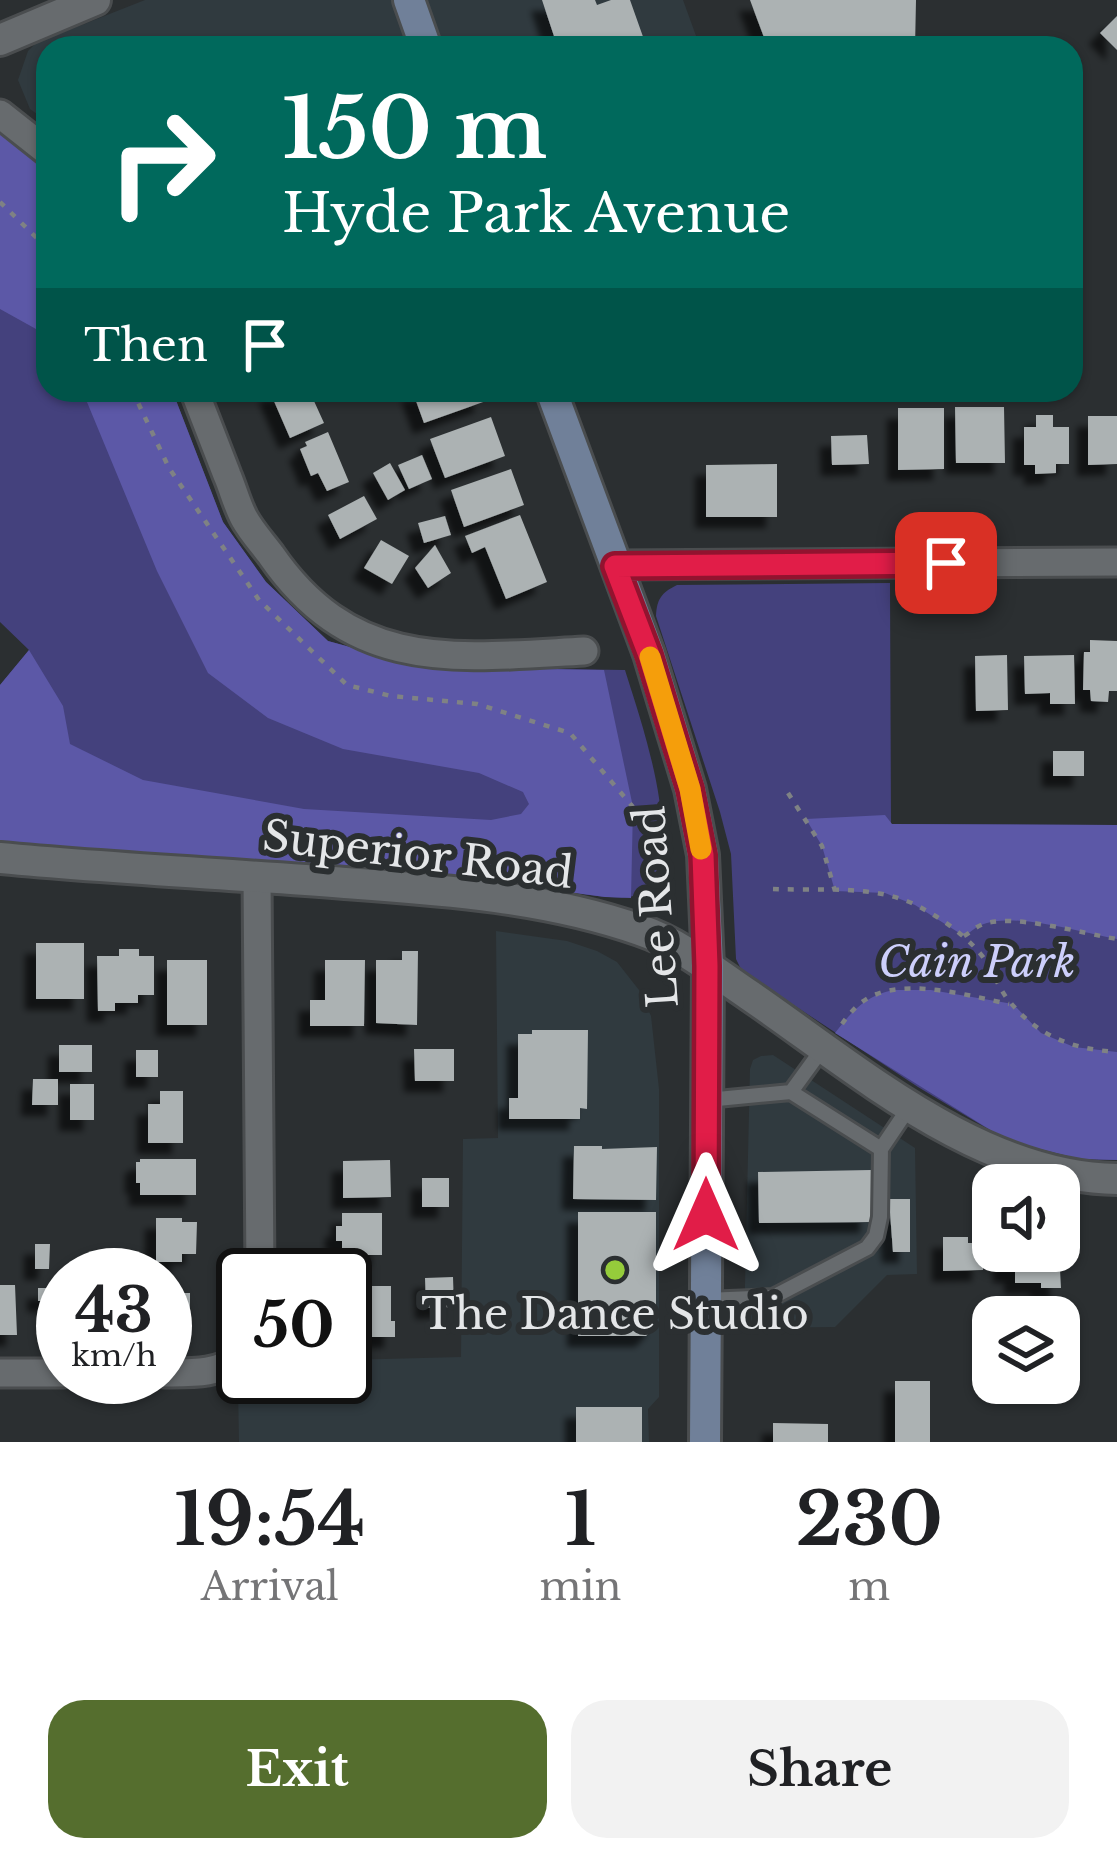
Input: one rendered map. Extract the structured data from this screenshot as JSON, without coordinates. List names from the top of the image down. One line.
{"streets":{"main road":["Lee Road"],"street":["Superior Road"]},"crossings":[["Superior Road","Lee Road"]],"parks":["Cain Park"],"places":["The Dance Studio"],"page":{"turn":["150 m","Hyde Park Avenue"],"then":"Then","speed":"43 km/h","limit":"50","eta":["19:54","Arrival","1","min","230","m"],"buttons":["Exit","Share"]}}
